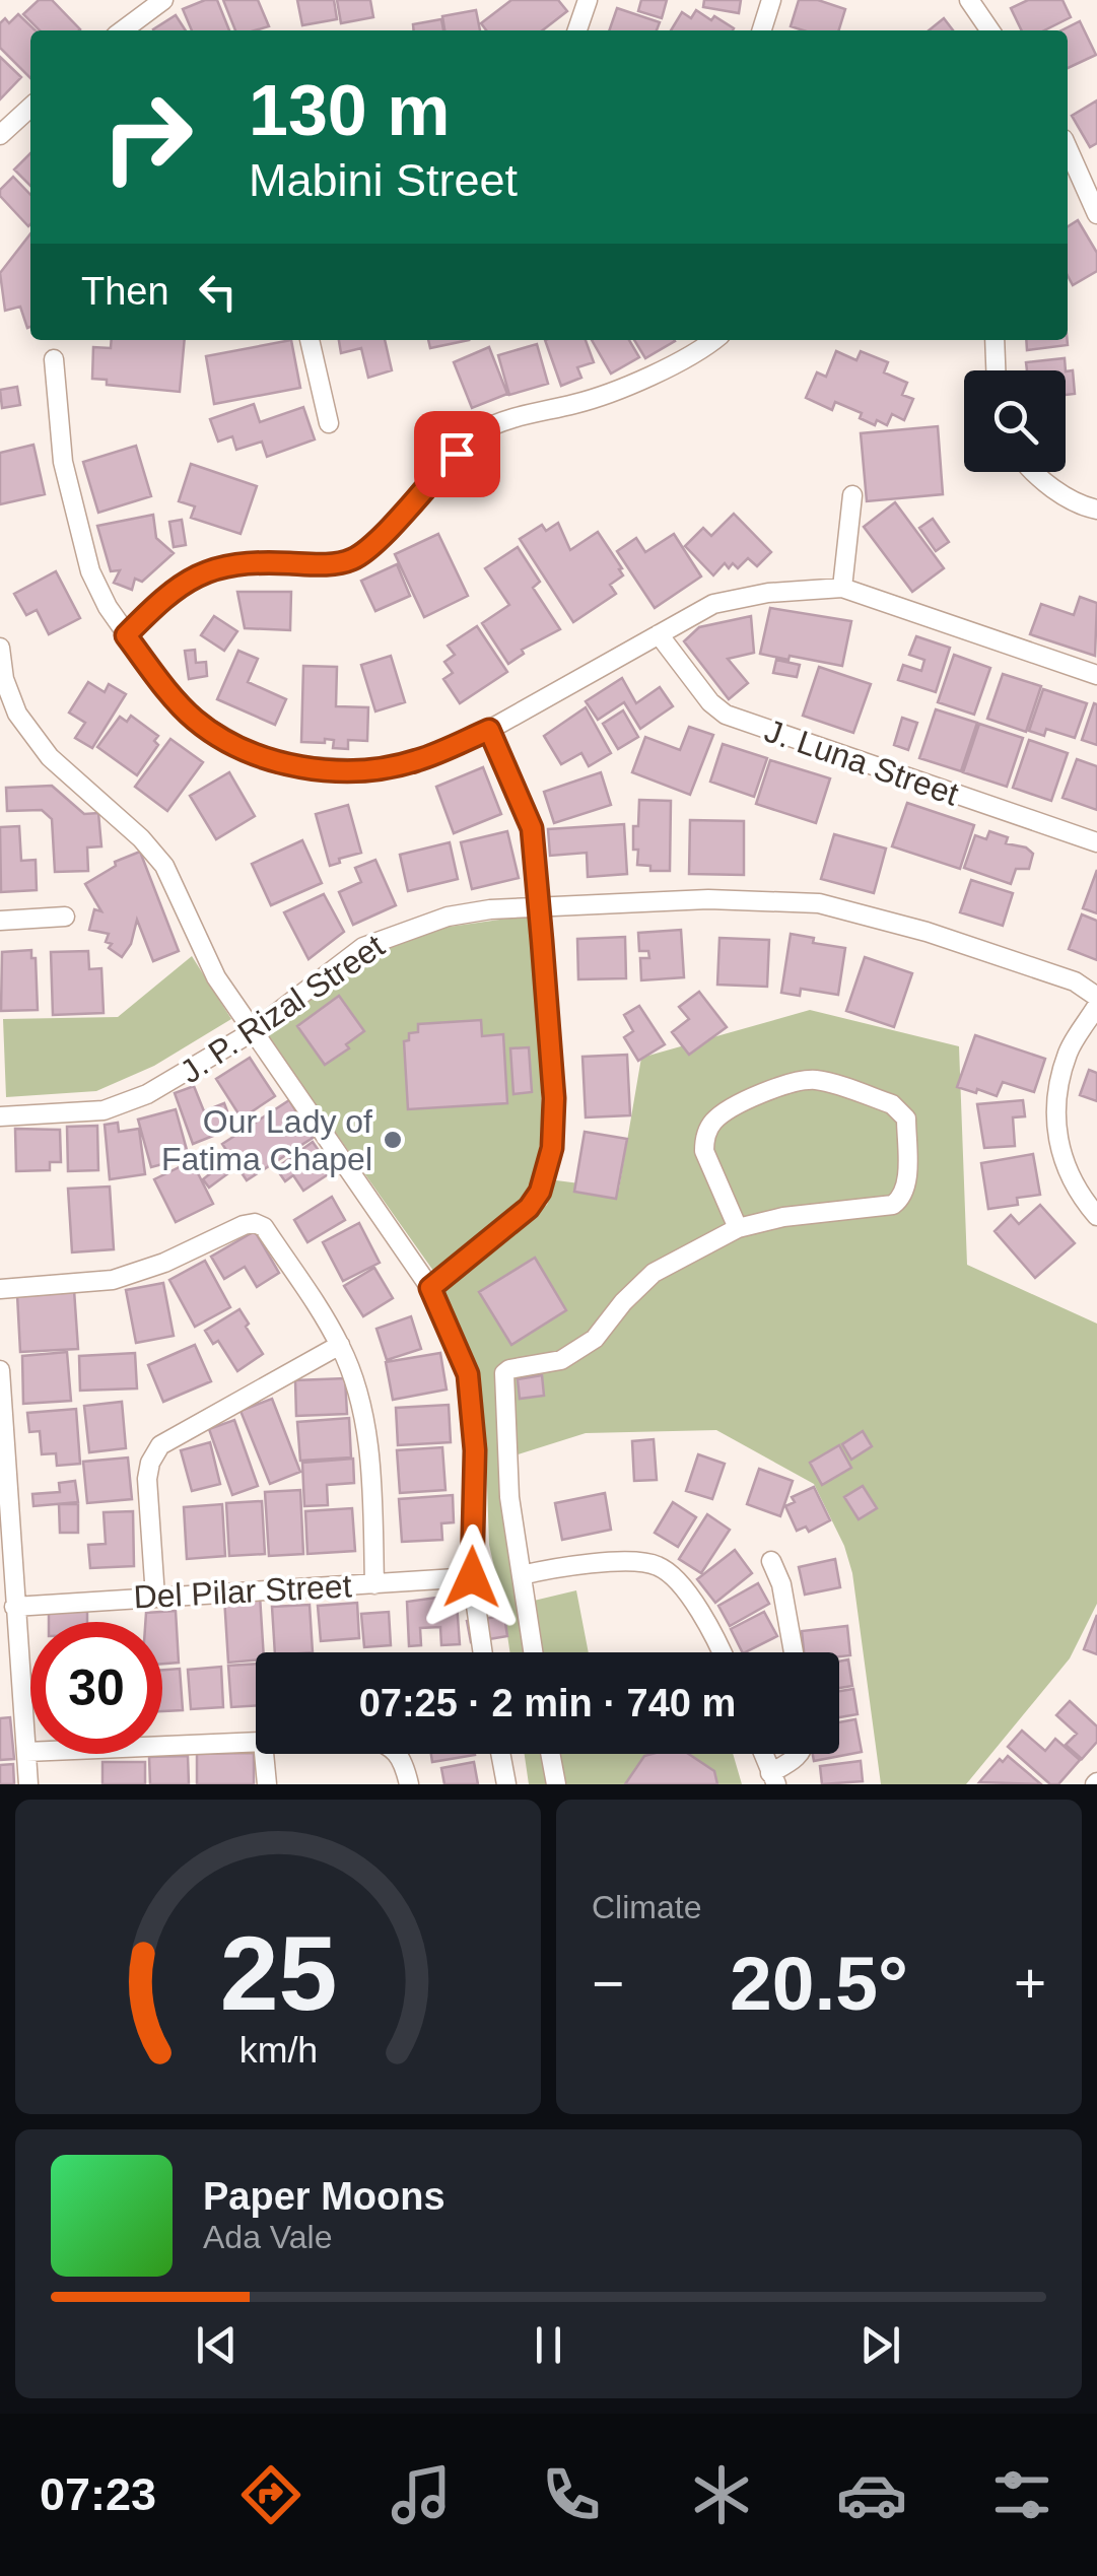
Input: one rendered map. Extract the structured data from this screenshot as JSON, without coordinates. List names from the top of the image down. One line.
{"streets":{"street":["J. Luna Street","J. P. Rizal Street","Del Pilar Street"]},"places":["Our Lady of Fatima Chapel"],"page":{"turn":["130 m","Mabini Street"],"then":"Then","limit":"30","trip":"07:25 · 2 min · 740 m","tile":"Climate","heat":["−","20.5°","+"],"song":["Paper Moons","Ada Vale"],"tabs":"07:23","gauge":["25","km/h"]}}
